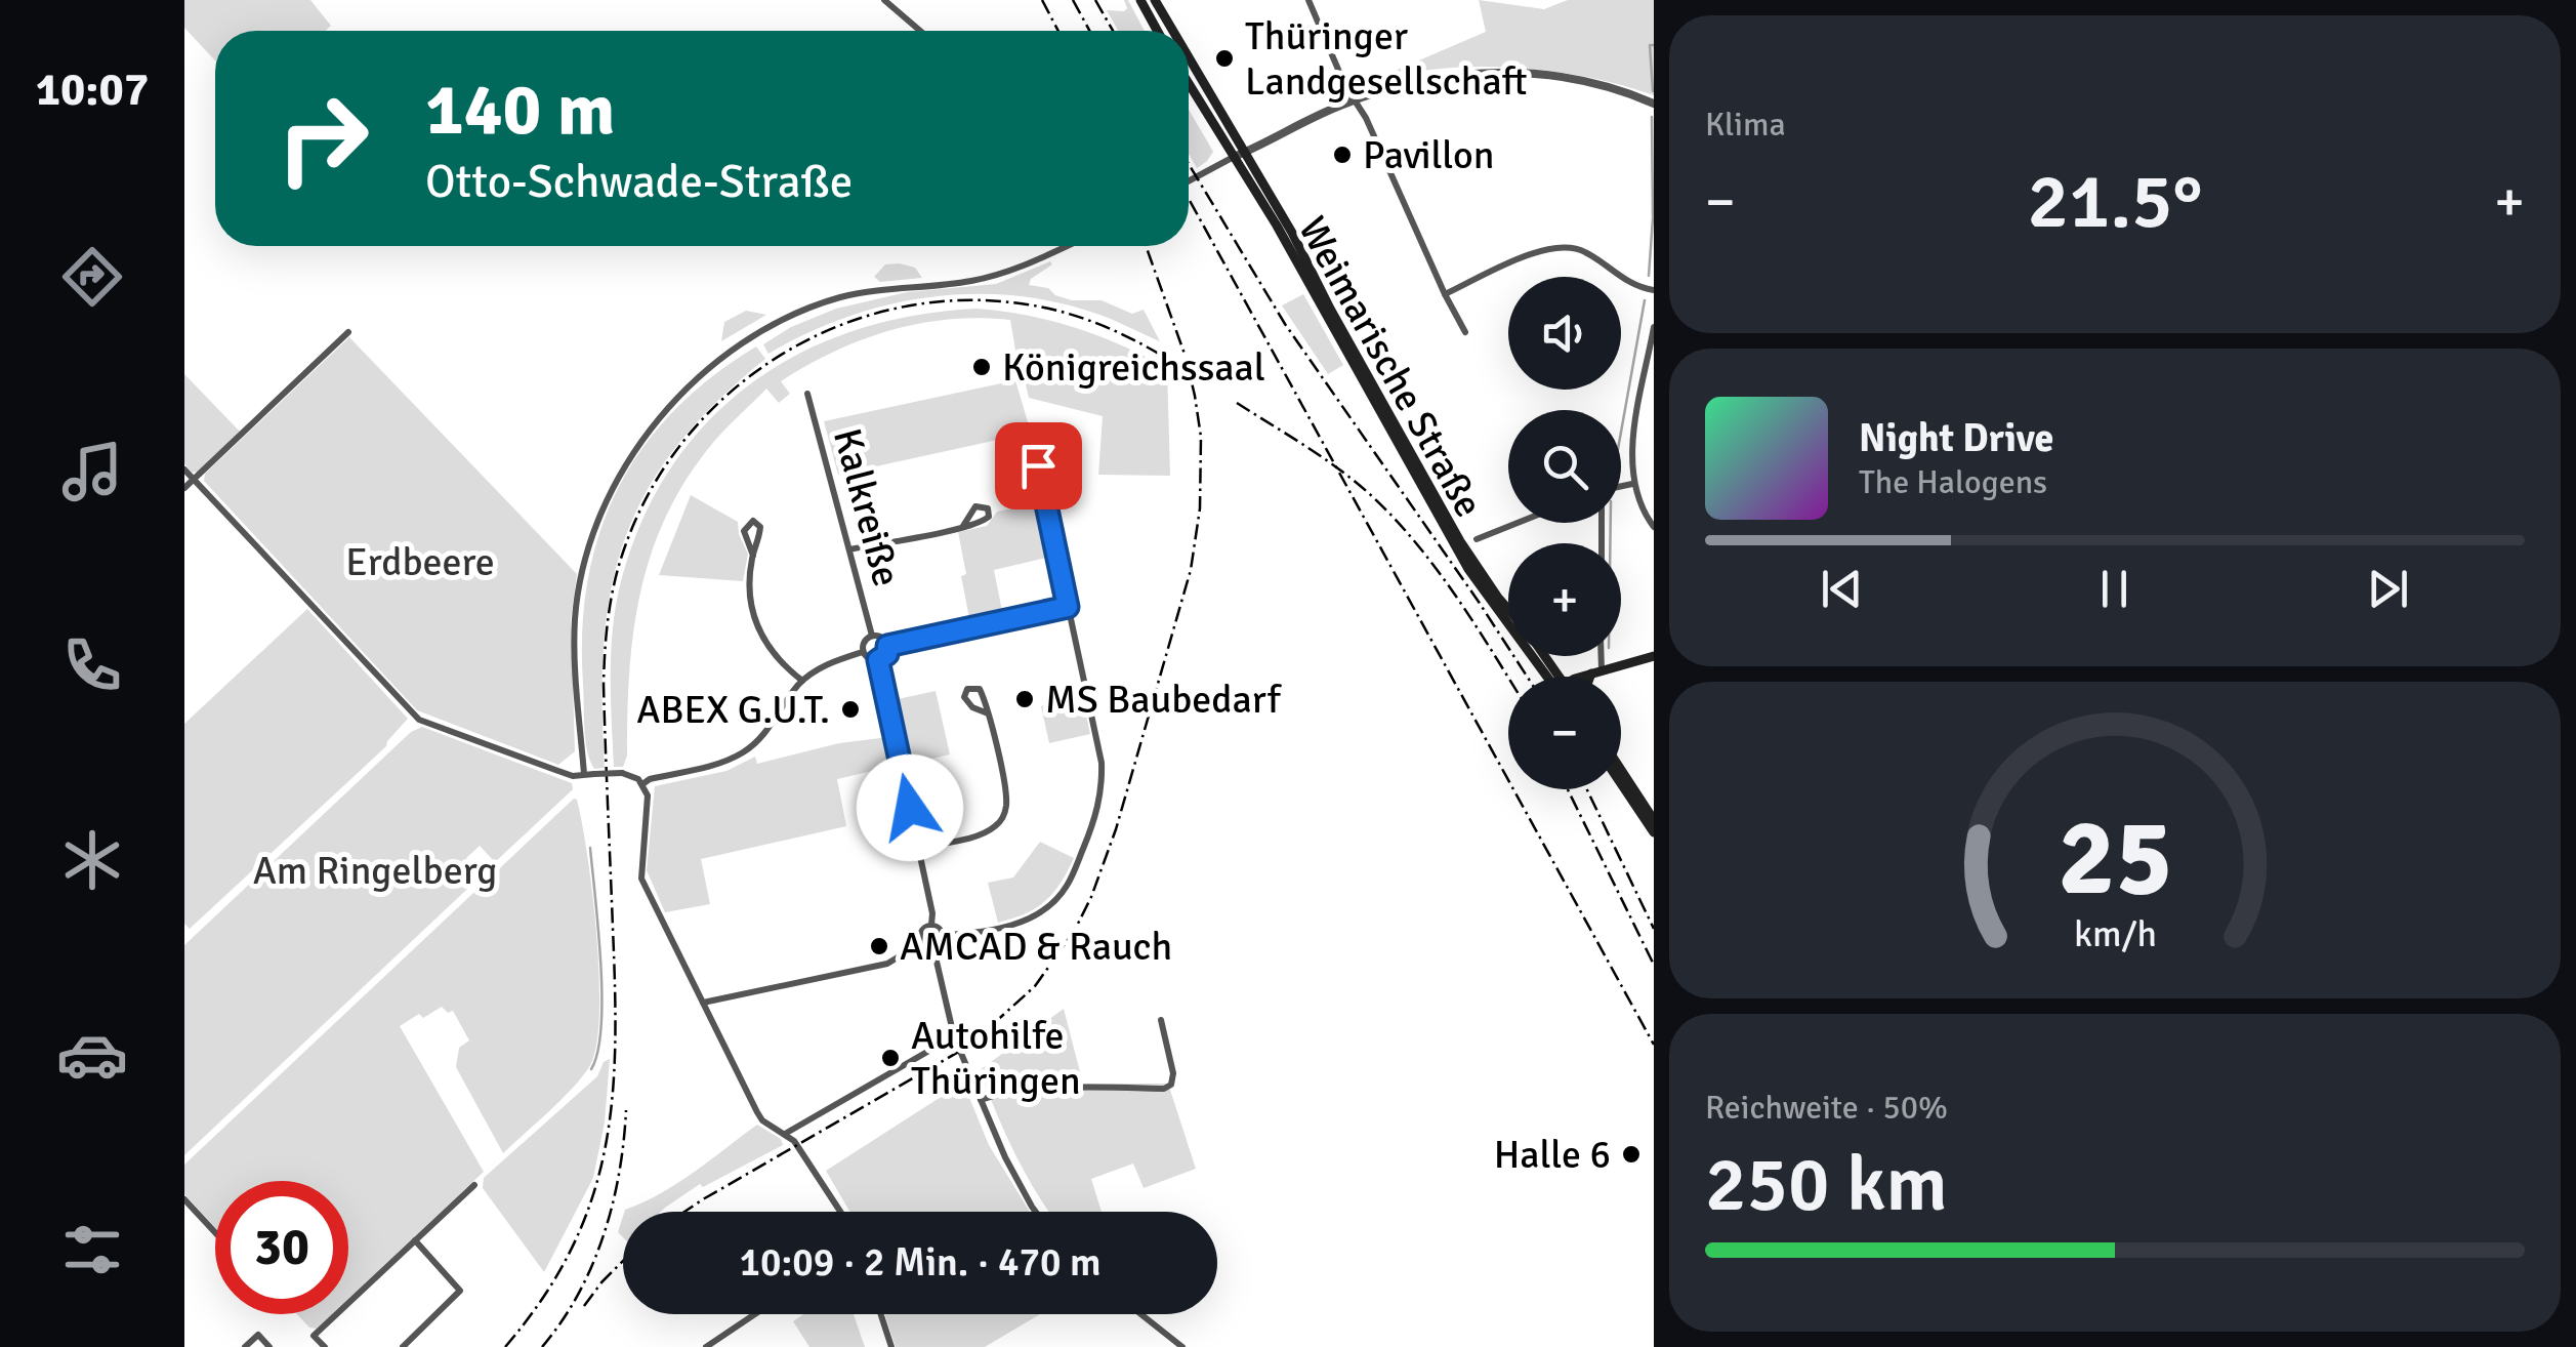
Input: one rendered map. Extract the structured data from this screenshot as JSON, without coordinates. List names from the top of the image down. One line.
{"streets":{"main road":["Weimarische Straße"],"street":["Kalkreiße"]},"parks":["Erdbeere","Am Ringelberg"],"places":["Thüringer Landgesellschaft","Pavillon","Königreichssaal","MS Baubedarf","ABEX G.U.T.","AMCAD & Rauch","Autohilfe Thüringen","Halle 6"],"page":{"tabs":"10:07","tile":["Klima",["Reichweite · 50%","250 km"]],"turn":["140 m","Otto-Schwade-Straße"],"heat":["−","21.5°","+"],"map_buttons":["+","−"],"song":["Night Drive","The Halogens"],"limit":"30","trip":"10:09 · 2 Min. · 470 m","gauge":["25","km/h"]}}
